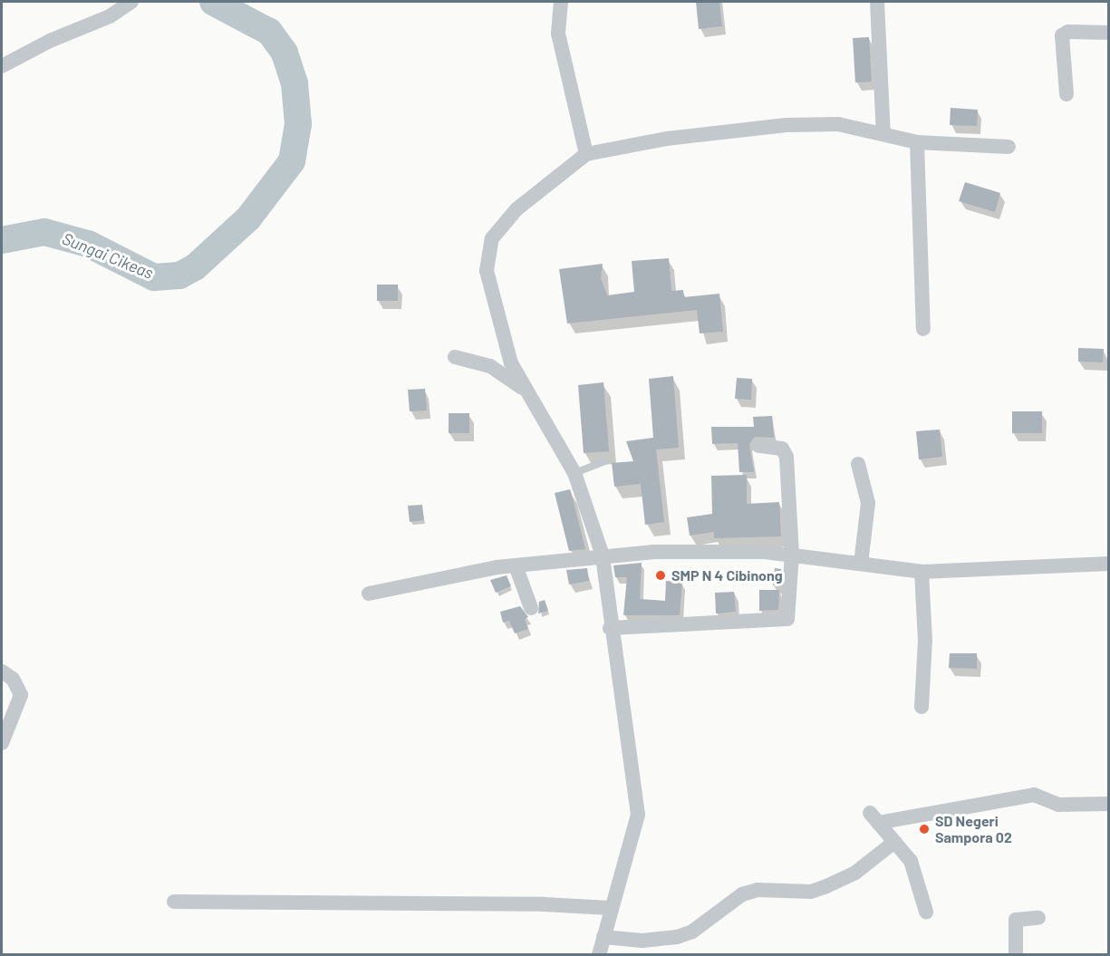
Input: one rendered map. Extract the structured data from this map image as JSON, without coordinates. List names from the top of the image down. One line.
{"water":["Sungai Cikeas"],"places":["SMP N 4 Cibinong","SD Negeri Sampora 02"]}
